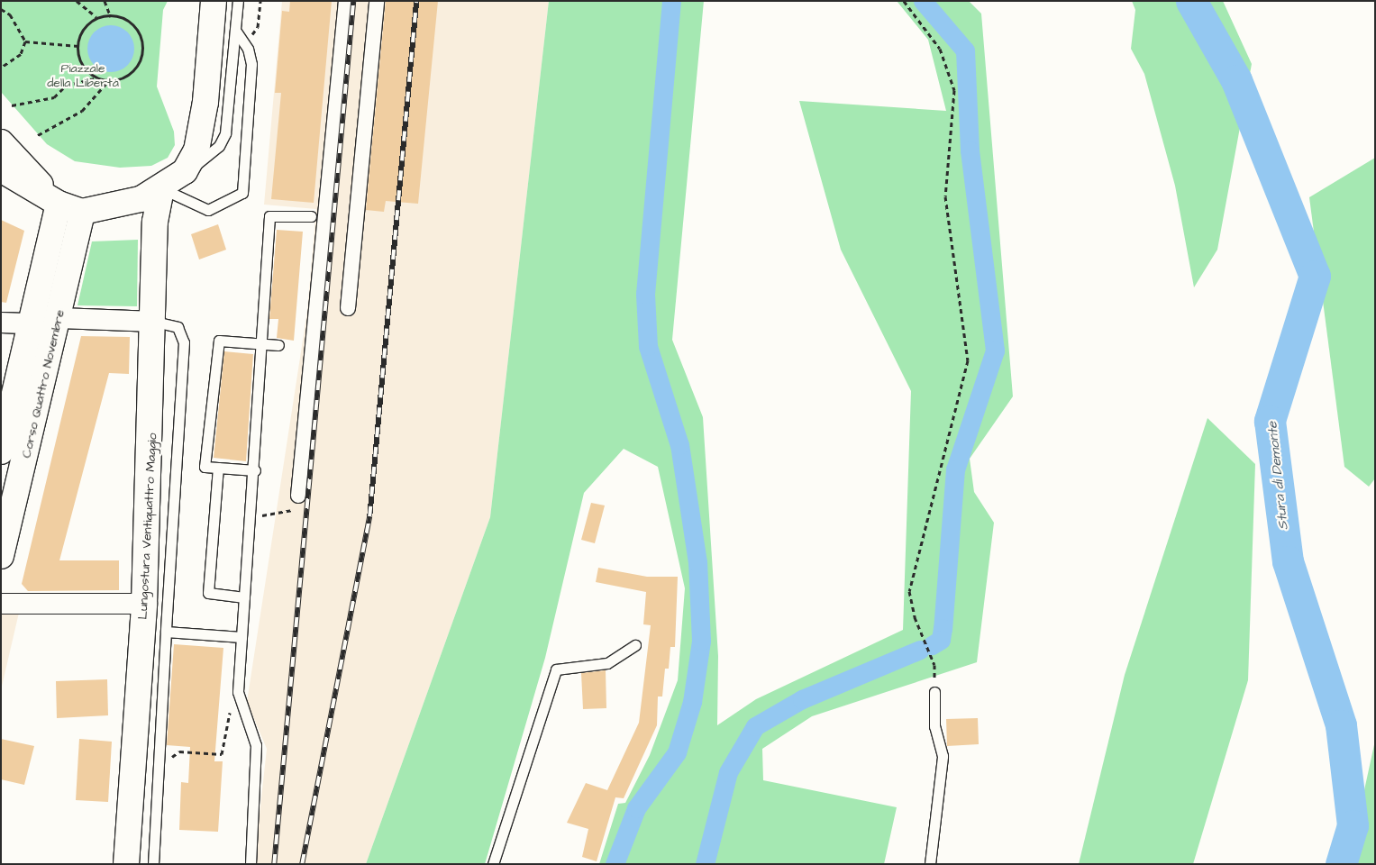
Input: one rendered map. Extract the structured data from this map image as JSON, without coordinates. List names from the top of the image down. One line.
{"streets":{"main road":["Corso Quattro Novembre","Lungostura Ventiquattro Maggio"]},"water":["Stura di Demonte"],"parks":["Piazzale della Libertà"]}
